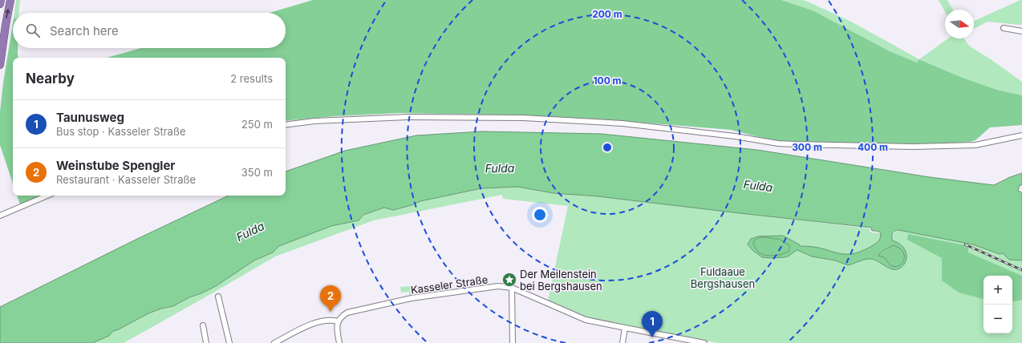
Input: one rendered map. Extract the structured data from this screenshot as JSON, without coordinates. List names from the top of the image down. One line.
{"streets":{"street":["Kasseler Straße"]},"water":["Fulda"],"parks":["Fuldaaue Bergshausen"],"places":{"place":["Der Meilenstein bei Bergshausen"]},"north":"right","page":{"search":"Search here","heading":["Nearby","2 results"],"list":[{"mark":"1","name":"Taunusweg","note":"Bus stop · Kasseler Straße","value":"250 m"},{"mark":"2","name":"Weinstube Spengler","note":"Restaurant · Kasseler Straße","value":"350 m"}],"map_buttons":["+","−"],"pins":["2","1"]},"rings":["200 m","100 m","300 m","400 m"]}
